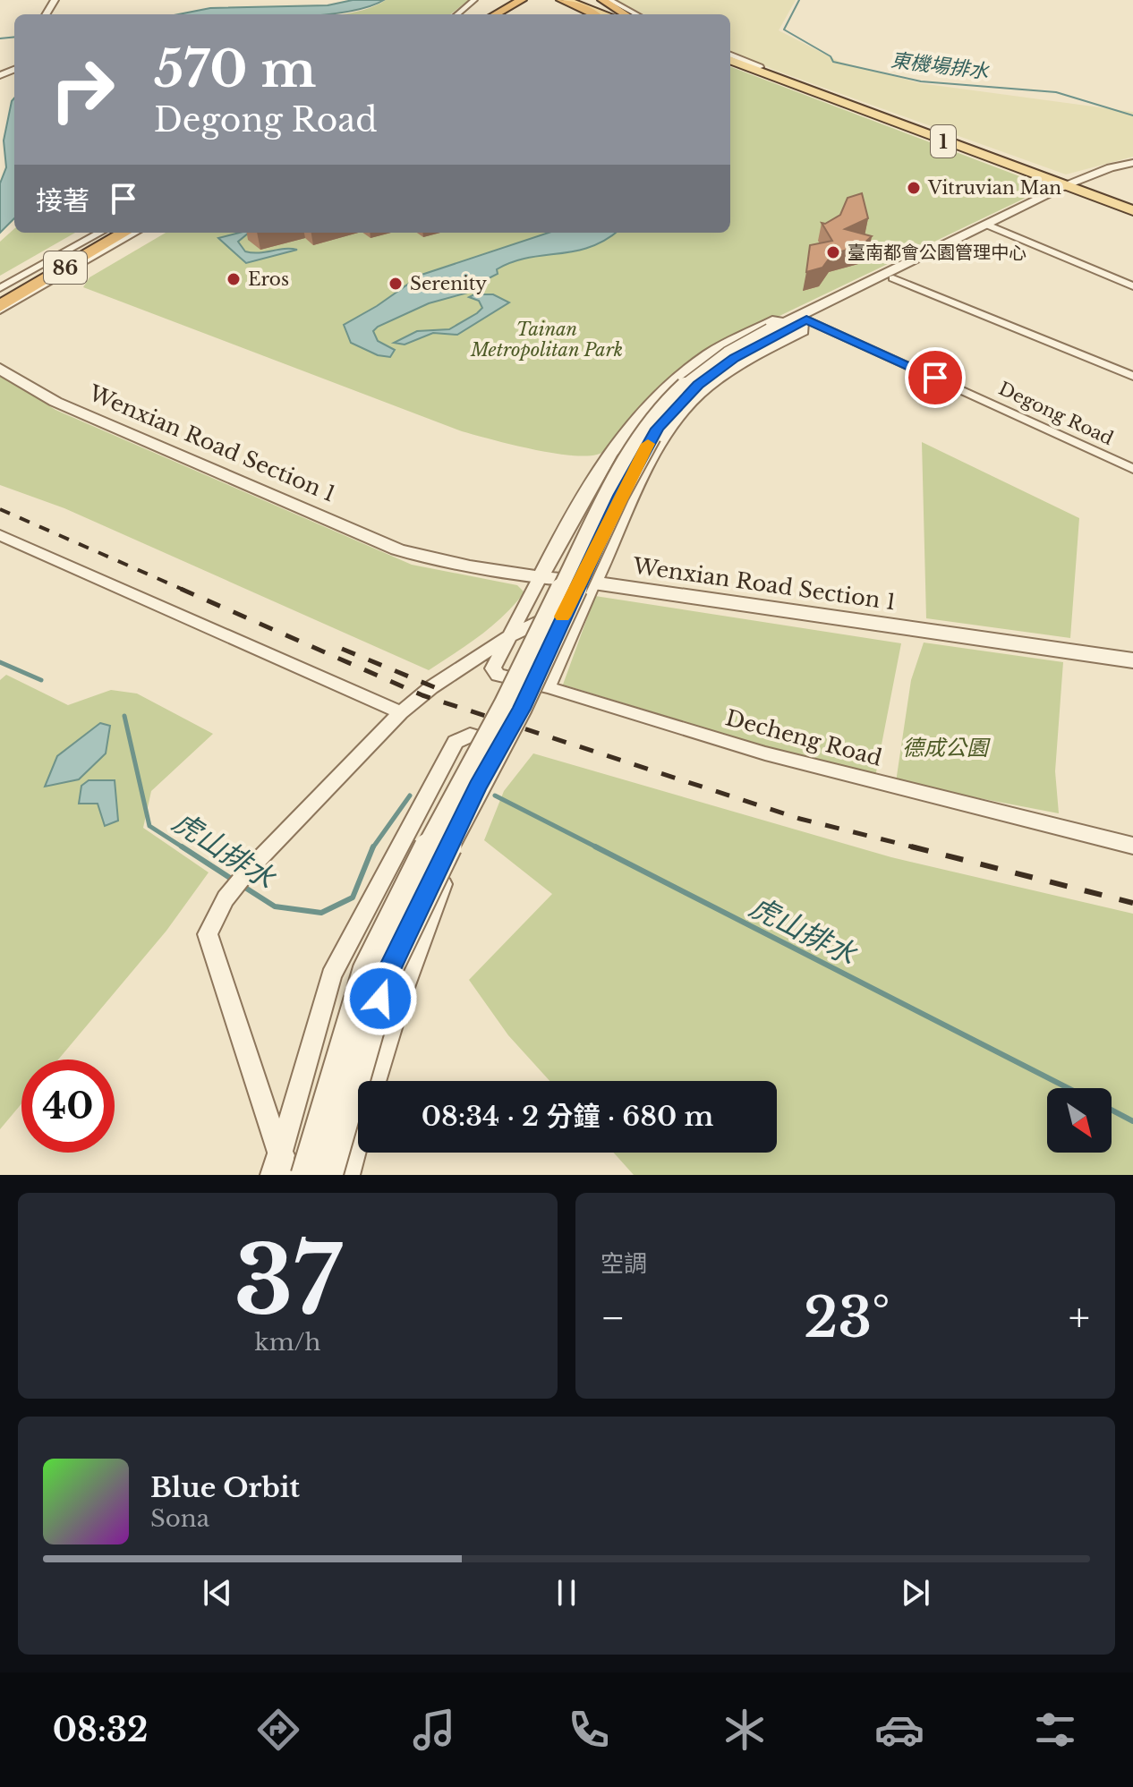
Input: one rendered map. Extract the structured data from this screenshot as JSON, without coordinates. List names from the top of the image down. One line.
{"streets":{"highway":["86"],"main road":["1"],"street":["Degong Road","Wenxian Road Section 1","Decheng Road"]},"water":["東機場排水","虎山排水"],"parks":["Tainan Metropolitan Park","德成公園"],"places":["Vitruvian Man","臺南都會公園管理中心","Eros","Serenity"],"north":"bottom right","page":{"turn":["570 m","Degong Road"],"then":"接著","limit":"40","trip":"08:34 · 2 分鐘 · 680 m","tile":[["37","km/h"],"空調"],"heat":["−","23°","+"],"song":["Blue Orbit","Sona"],"tabs":"08:32"}}
